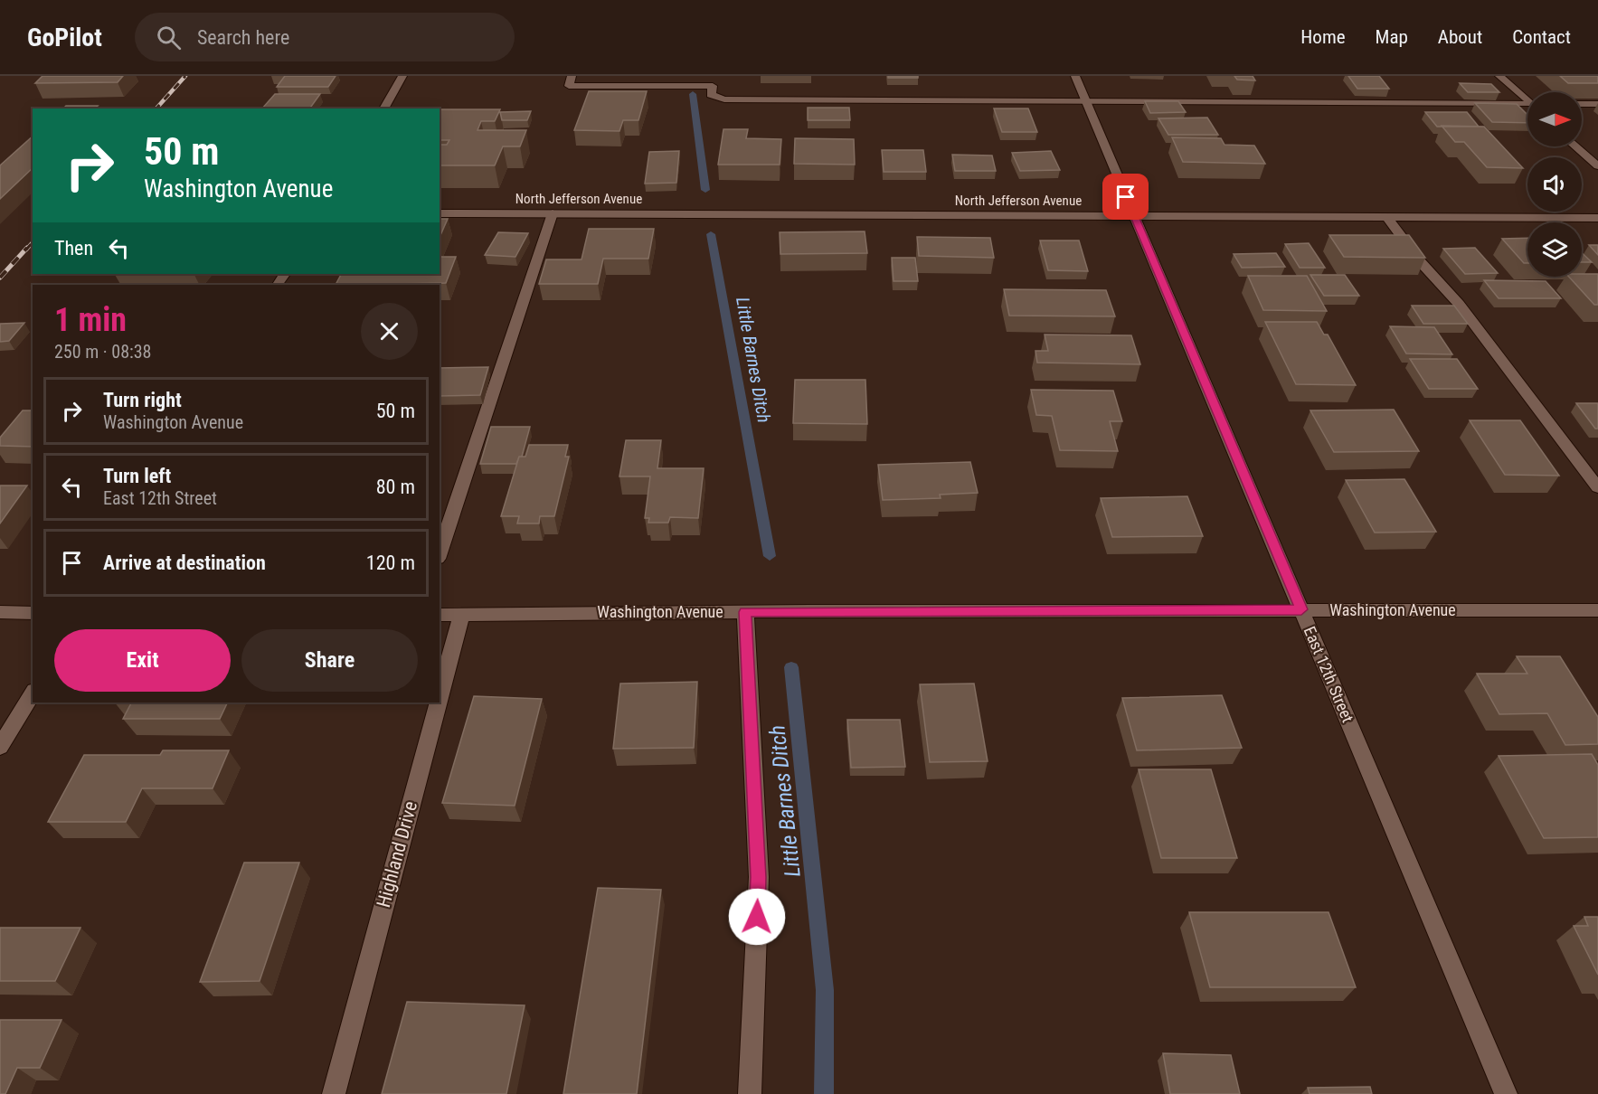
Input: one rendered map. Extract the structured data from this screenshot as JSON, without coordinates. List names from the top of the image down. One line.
{"streets":{"street":["North Jefferson Avenue","Washington Avenue","East 12th Street","Highland Drive"]},"crossings":[["North Jefferson Avenue","East 12th Street"],["Washington Avenue","East 12th Street"],["Washington Avenue","Highland Drive"]],"water":["Little Barnes Ditch"],"north":"right","page":{"header":"GoPilot","search":"Search here","nav":["Home","Map","About","Contact"],"turn":["50 m","Washington Avenue"],"then":"Then","heading":["1 min","250 m · 08:38"],"list":[{"name":"Turn right","note":"Washington Avenue","value":"50 m"},{"name":"Turn left","note":"East 12th Street","value":"80 m"},{"name":"Arrive at destination","value":"120 m"}],"buttons":["Exit","Share"]}}
